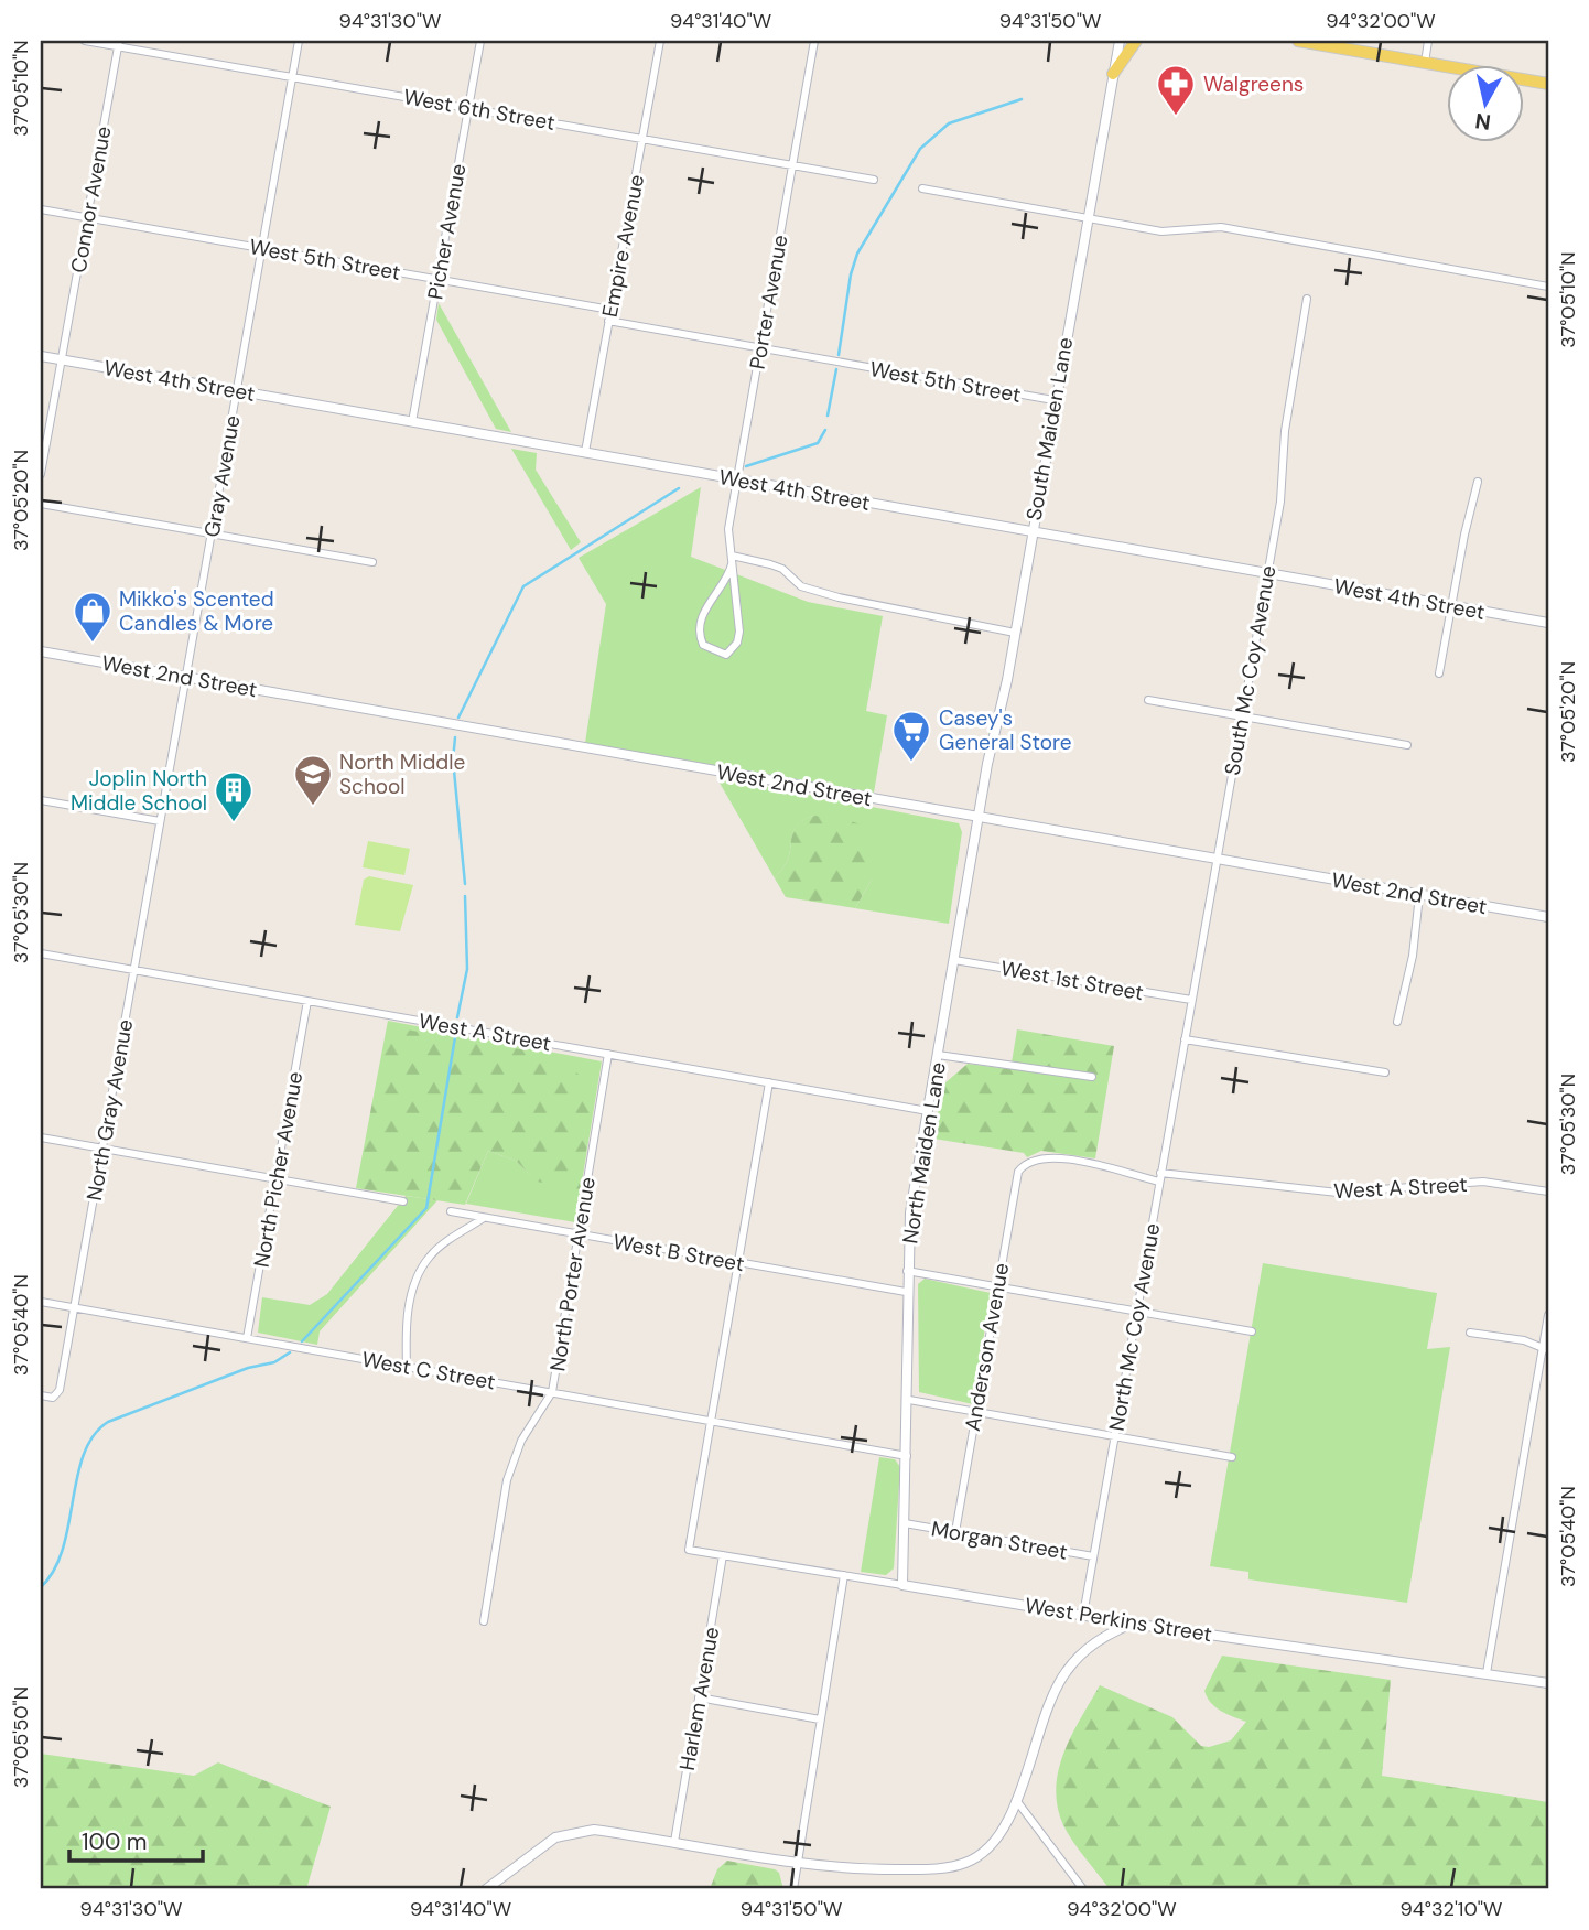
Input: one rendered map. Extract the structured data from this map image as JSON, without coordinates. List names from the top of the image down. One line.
{"streets":{"street":["West 6th Street","Connor Avenue","Picher Avenue","Empire Avenue","West 5th Street","Porter Avenue","West 4th Street","South Maiden Lane","Gray Avenue","South Mc Coy Avenue","West 2nd Street","West 1st Street","West A Street","North Gray Avenue","North Maiden Lane","North Picher Avenue","West B Street","North Porter Avenue","North Mc Coy Avenue","Anderson Avenue","West C Street","Morgan Street","West Perkins Street","Harlem Avenue"]},"crossings":[["West 6th Street","Connor Avenue"],["West 6th Street","Picher Avenue"],["West 6th Street","Empire Avenue"],["West 6th Street","Porter Avenue"],["West 6th Street","Gray Avenue"],["Connor Avenue","West 5th Street"],["Connor Avenue","West 4th Street"],["Picher Avenue","West 5th Street"],["Picher Avenue","West 4th Street"],["Empire Avenue","West 5th Street"],["Empire Avenue","West 4th Street"],["West 5th Street","Porter Avenue"],["West 5th Street","South Maiden Lane"],["West 5th Street","Gray Avenue"],["Porter Avenue","West 4th Street"],["West 4th Street","South Maiden Lane"],["West 4th Street","Gray Avenue"],["West 4th Street","South Mc Coy Avenue"],["South Maiden Lane","West 2nd Street"],["South Maiden Lane","North Maiden Lane"],["Gray Avenue","West 2nd Street"],["Gray Avenue","North Gray Avenue"],["South Mc Coy Avenue","West 2nd Street"],["South Mc Coy Avenue","West 1st Street"],["South Mc Coy Avenue","North Mc Coy Avenue"],["West 2nd Street","North Maiden Lane"],["West 1st Street","North Maiden Lane"],["West A Street","North Gray Avenue"],["West A Street","North Maiden Lane"],["West A Street","North Picher Avenue"],["West A Street","North Porter Avenue"],["West A Street","North Mc Coy Avenue"],["North Gray Avenue","West C Street"],["North Maiden Lane","West B Street"],["North Maiden Lane","West C Street"],["North Maiden Lane","Morgan Street"],["North Maiden Lane","West Perkins Street"],["North Picher Avenue","West C Street"],["West B Street","North Porter Avenue"],["North Porter Avenue","West C Street"],["North Mc Coy Avenue","Anderson Avenue"],["North Mc Coy Avenue","Morgan Street"],["North Mc Coy Avenue","West Perkins Street"],["Anderson Avenue","Morgan Street"],["West C Street","West Perkins Street"],["West Perkins Street","Harlem Avenue"]],"places":{"pharmacy":["Walgreens"],"shop":["Mikko's Scented Candles & More"],"supermarket":["Casey's General Store"],"school or university":["North Middle School"],"building":["Joplin North Middle School"]},"scale_bar":"100 m","north":"bottom","coordinates":["94°31'30\"W","94°31'40\"W","94°31'50\"W","94°32'00\"W","37°05'10\"N","37°05'20\"N","37°05'30\"N","37°05'40\"N","37°05'50\"N","94°32'10\"W"]}
